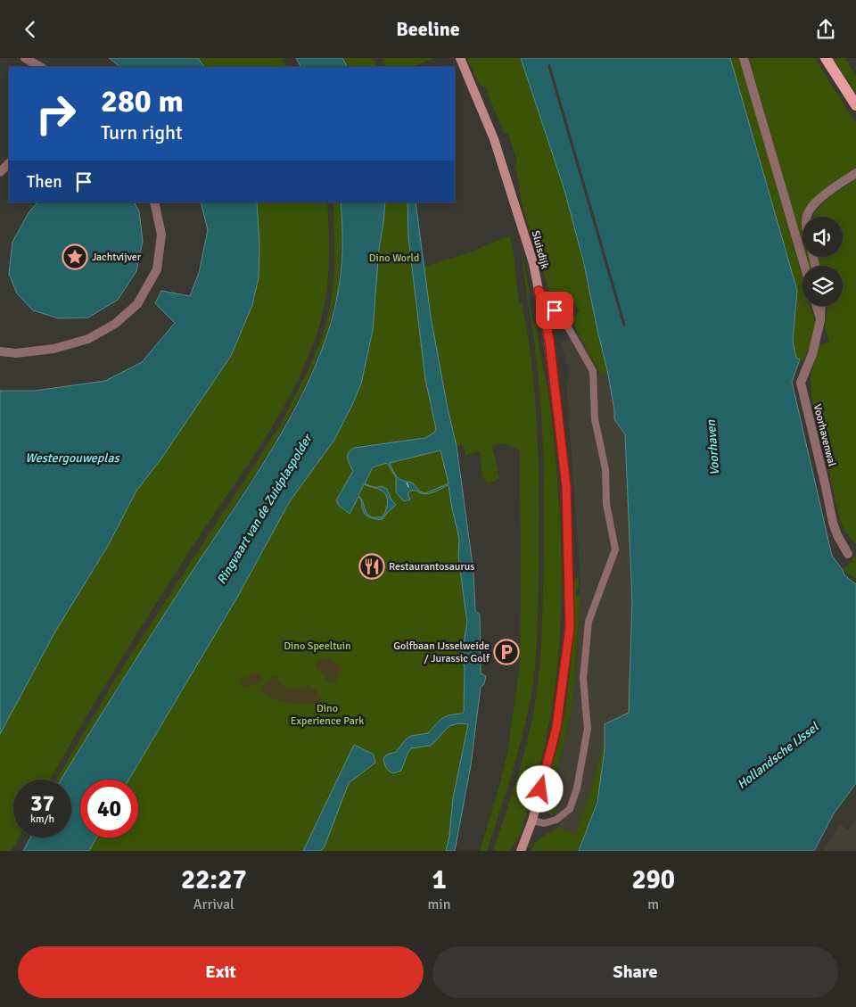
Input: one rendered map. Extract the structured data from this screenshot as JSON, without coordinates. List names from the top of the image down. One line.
{"streets":{"street":["Sluisdijk","Voorhavenwal"]},"water":["Voorhaven","Westergouweplas","Ringvaart van de Zuidplaspolder","Hollandsche IJssel"],"parks":["Dino World","Dino Speeltuin","Dino Experience Park"],"places":{"place":["Jachtvijver"],"restaurant":["Restaurantosaurus"],"parking":["Golfbaan IJsselweide / Jurassic Golf"]},"page":{"header":"Beeline","turn":["280 m","Turn right"],"then":"Then","speed":"37 km/h","limit":"40","eta":["22:27","Arrival","1","min","290","m"],"buttons":["Exit","Share"]}}
